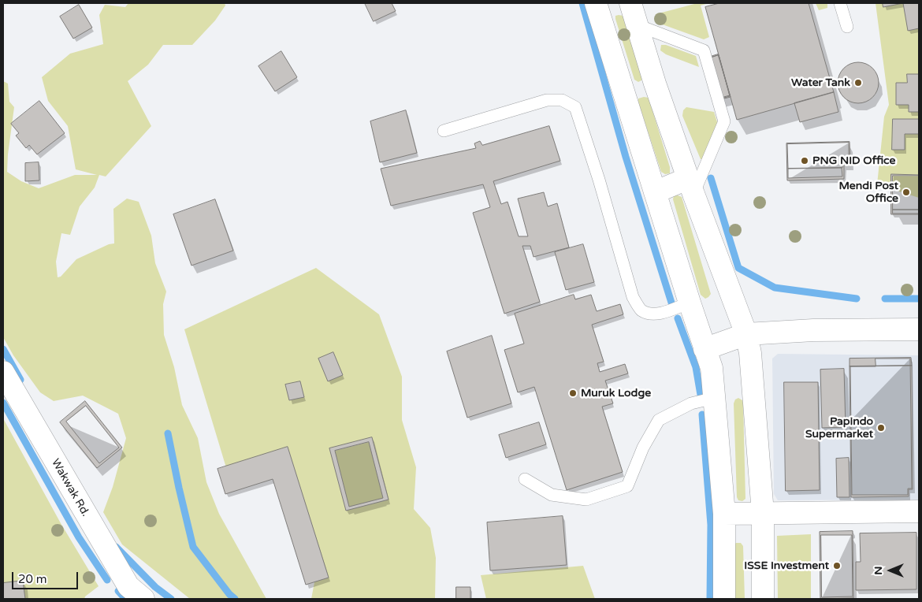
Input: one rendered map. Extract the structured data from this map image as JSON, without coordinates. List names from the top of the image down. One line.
{"streets":{"street":["Wakwak Rd."]},"places":["Water Tank","PNG NID Office","Mendi Post Office","Muruk Lodge","Papindo Supermarket","ISSE Investment"],"scale_bar":"20 m","north":"left"}
